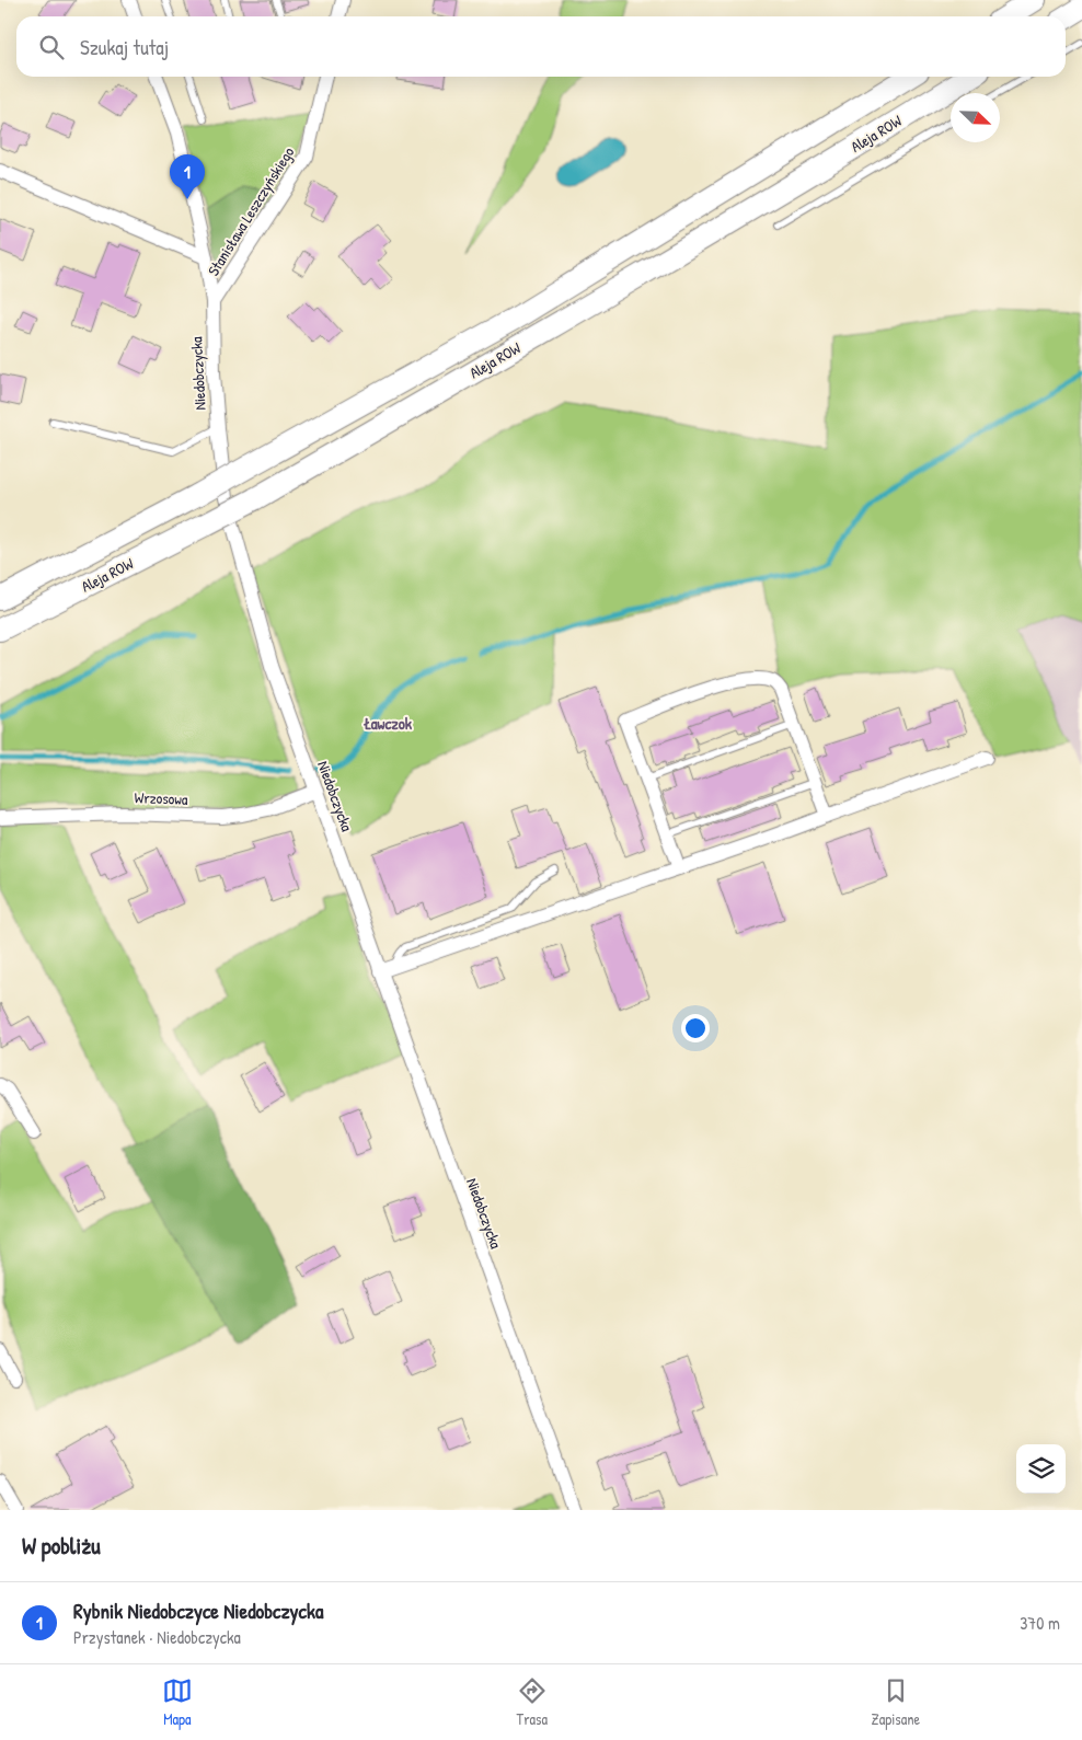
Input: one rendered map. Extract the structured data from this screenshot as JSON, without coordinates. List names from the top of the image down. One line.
{"streets":{"main road":["Aleja ROW"],"street":["Stanisława Leszczyńskiego","Niedobczycka","Wrzosowa"]},"crossings":[["Stanisława Leszczyńskiego","Niedobczycka"],["Niedobczycka","Wrzosowa"]],"districts":["Ławczok"],"north":"bottom right","page":{"search":"Szukaj tutaj","pins":"1","heading":"W pobliżu","list":[{"mark":"1","name":"Rybnik Niedobczyce Niedobczycka","note":"Przystanek · Niedobczycka","value":"370 m"}],"nav":["Mapa","Trasa","Zapisane"]}}
